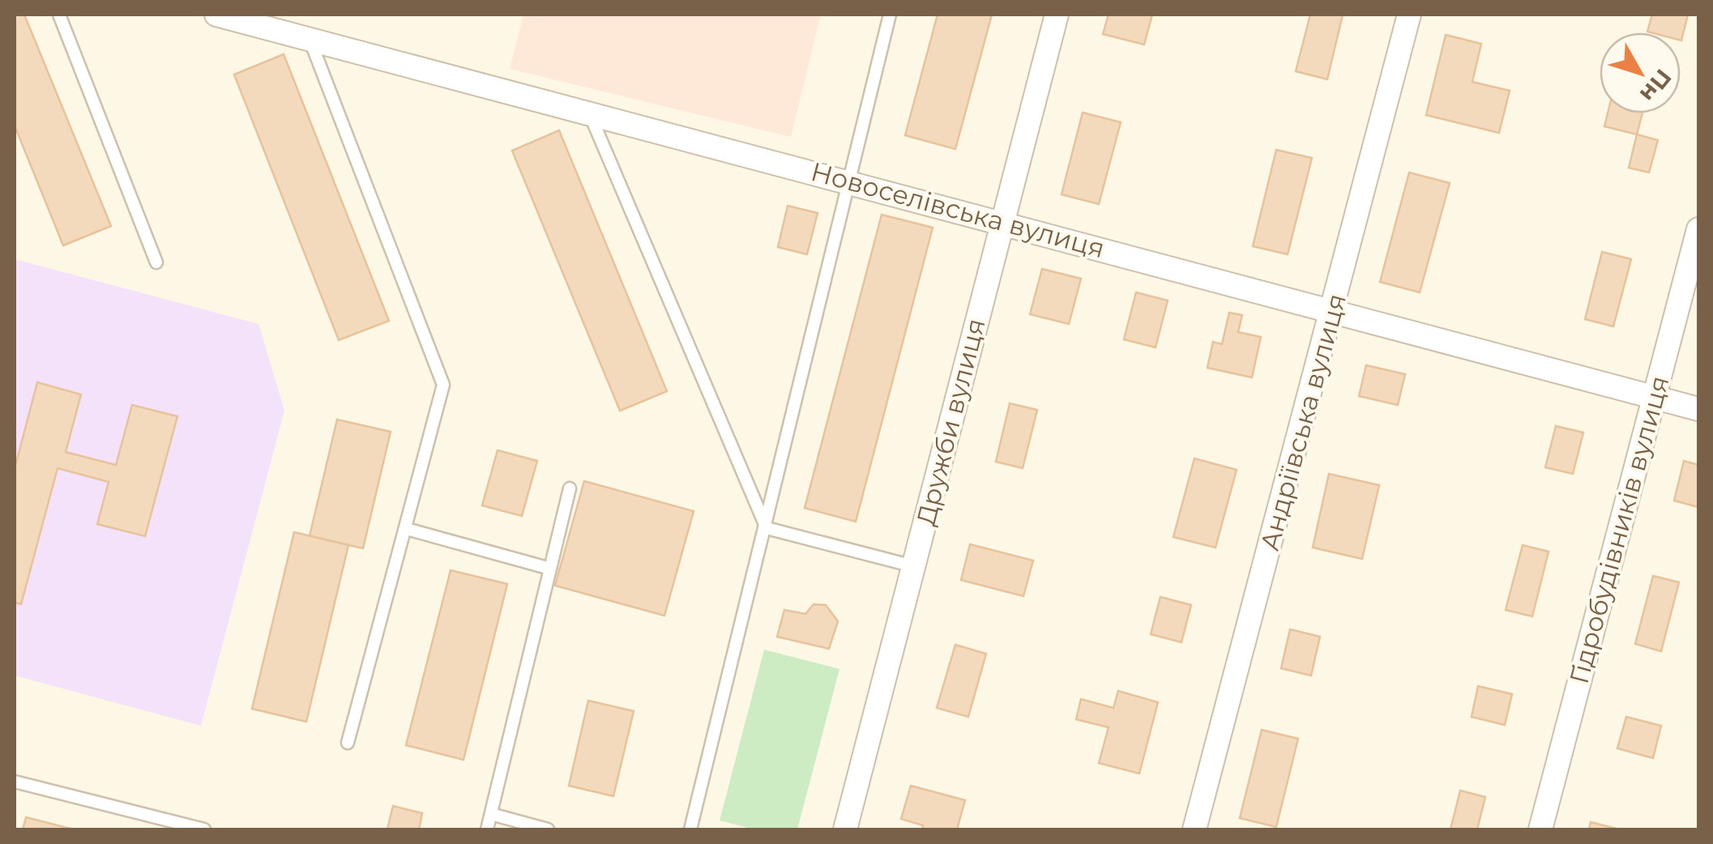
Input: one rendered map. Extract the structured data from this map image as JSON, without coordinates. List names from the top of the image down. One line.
{"streets":{"street":["Новоселівська вулиця","Дружби вулиця","Андріївська вулиця","Гідробудівників вулиця"]},"crossings":[["Новоселівська вулиця","Дружби вулиця"],["Новоселівська вулиця","Андріївська вулиця"],["Новоселівська вулиця","Гідробудівників вулиця"]],"north":"bottom right"}
